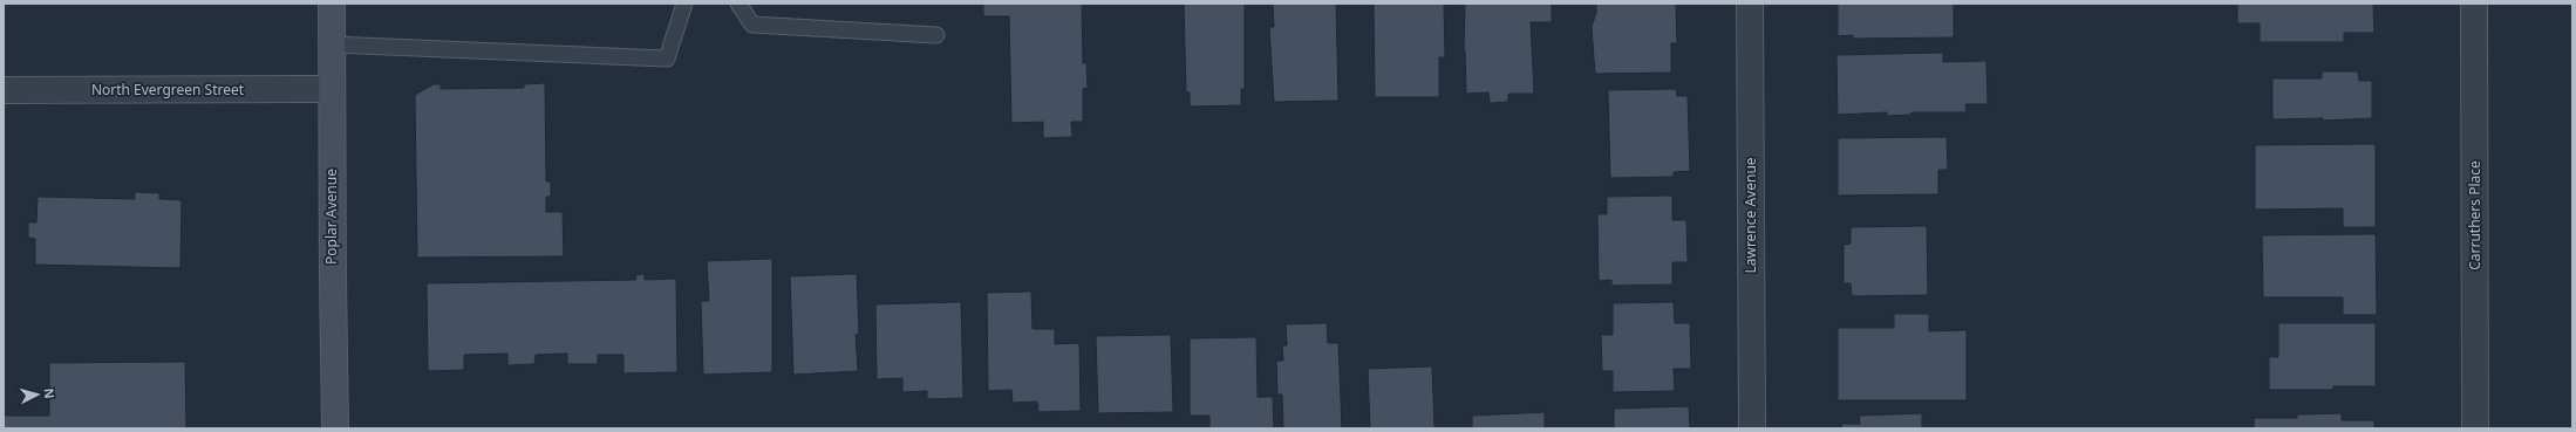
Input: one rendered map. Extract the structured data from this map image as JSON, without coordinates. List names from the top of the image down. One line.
{"streets":{"main road":["Poplar Avenue"],"street":["North Evergreen Street","Lawrence Avenue","Carruthers Place"]},"crossings":[["North Evergreen Street","Poplar Avenue"]],"north":"right"}
